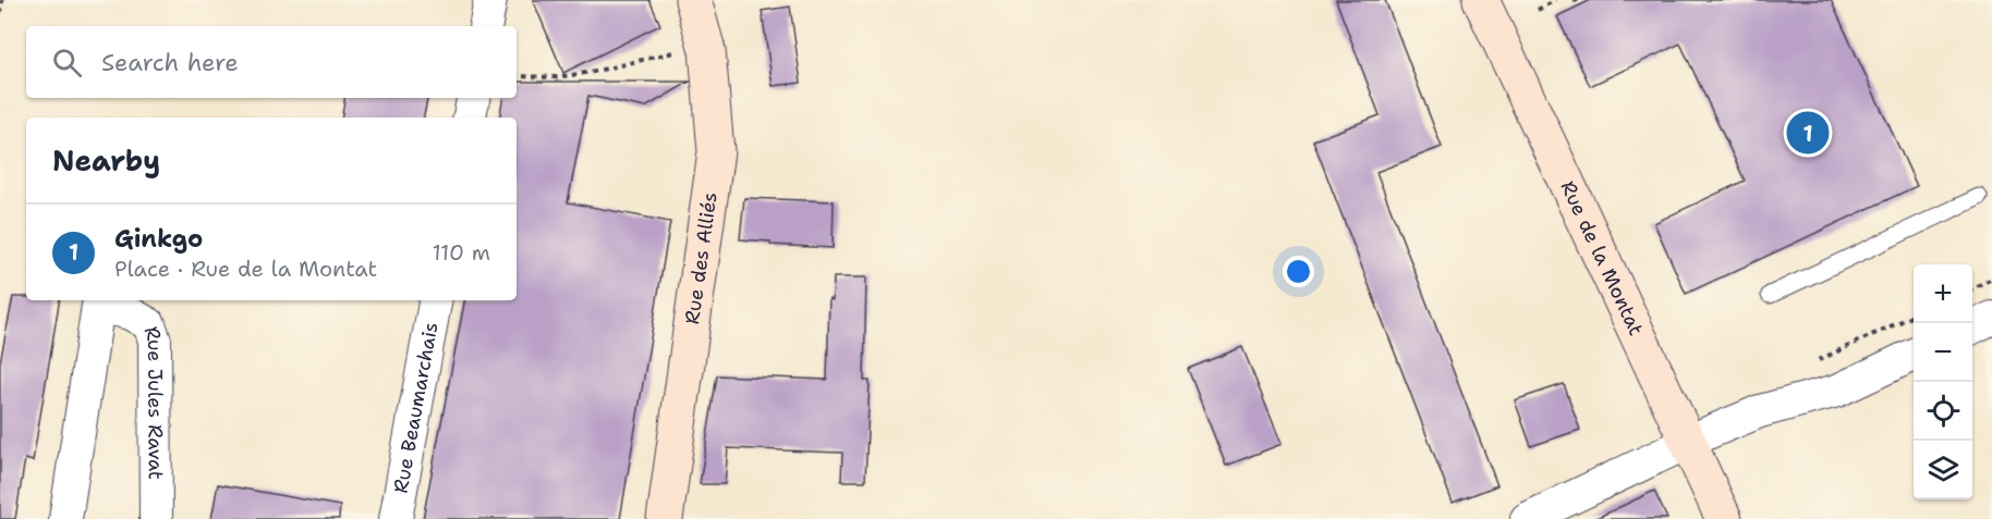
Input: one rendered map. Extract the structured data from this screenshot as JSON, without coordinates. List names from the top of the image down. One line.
{"streets":{"main road":["Rue des Alliés","Rue de la Montat"],"street":["Rue Jules Ravat","Rue Beaumarchais"]},"page":{"search":"Search here","pins":"1","heading":"Nearby","list":[{"mark":"1","name":"Ginkgo","note":"Place · Rue de la Montat","value":"110 m"}],"map_buttons":["+","−"]}}
